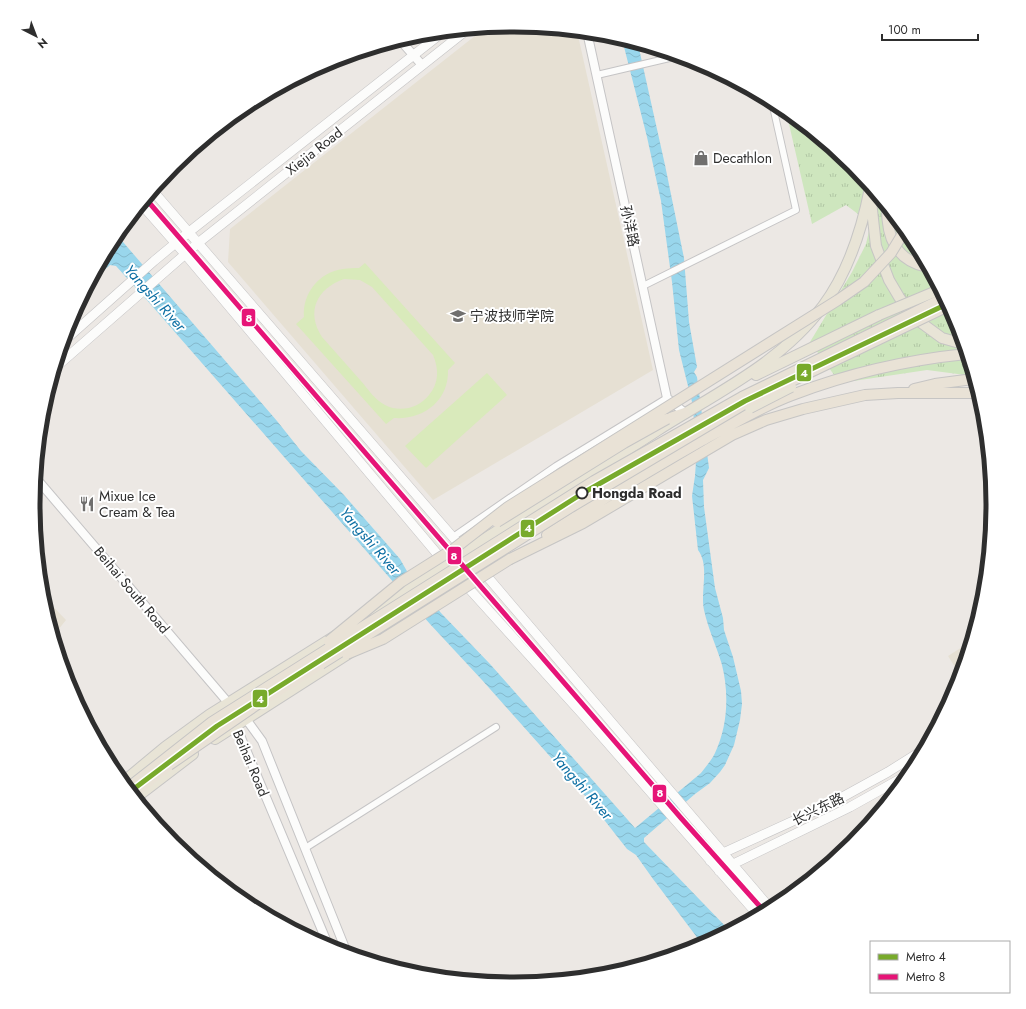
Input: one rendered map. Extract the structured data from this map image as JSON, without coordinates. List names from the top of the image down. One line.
{"streets":{"main road":["Xiejia Road","长兴东路"],"street":["孙洋路","Beihai South Road","Beihai Road"]},"crossings":[["Beihai South Road","Beihai Road"]],"water":["Yangshi River"],"places":{"shop":["Decathlon"],"school or university":["宁波技师学院"],"other":["Hongda Road"],"restaurant":["Mixue Ice Cream & Tea"]},"lines":["metro line 8","metro line 4"],"legend":["Metro 4","Metro 8"],"scale_bar":"100 m","north":"bottom right"}
